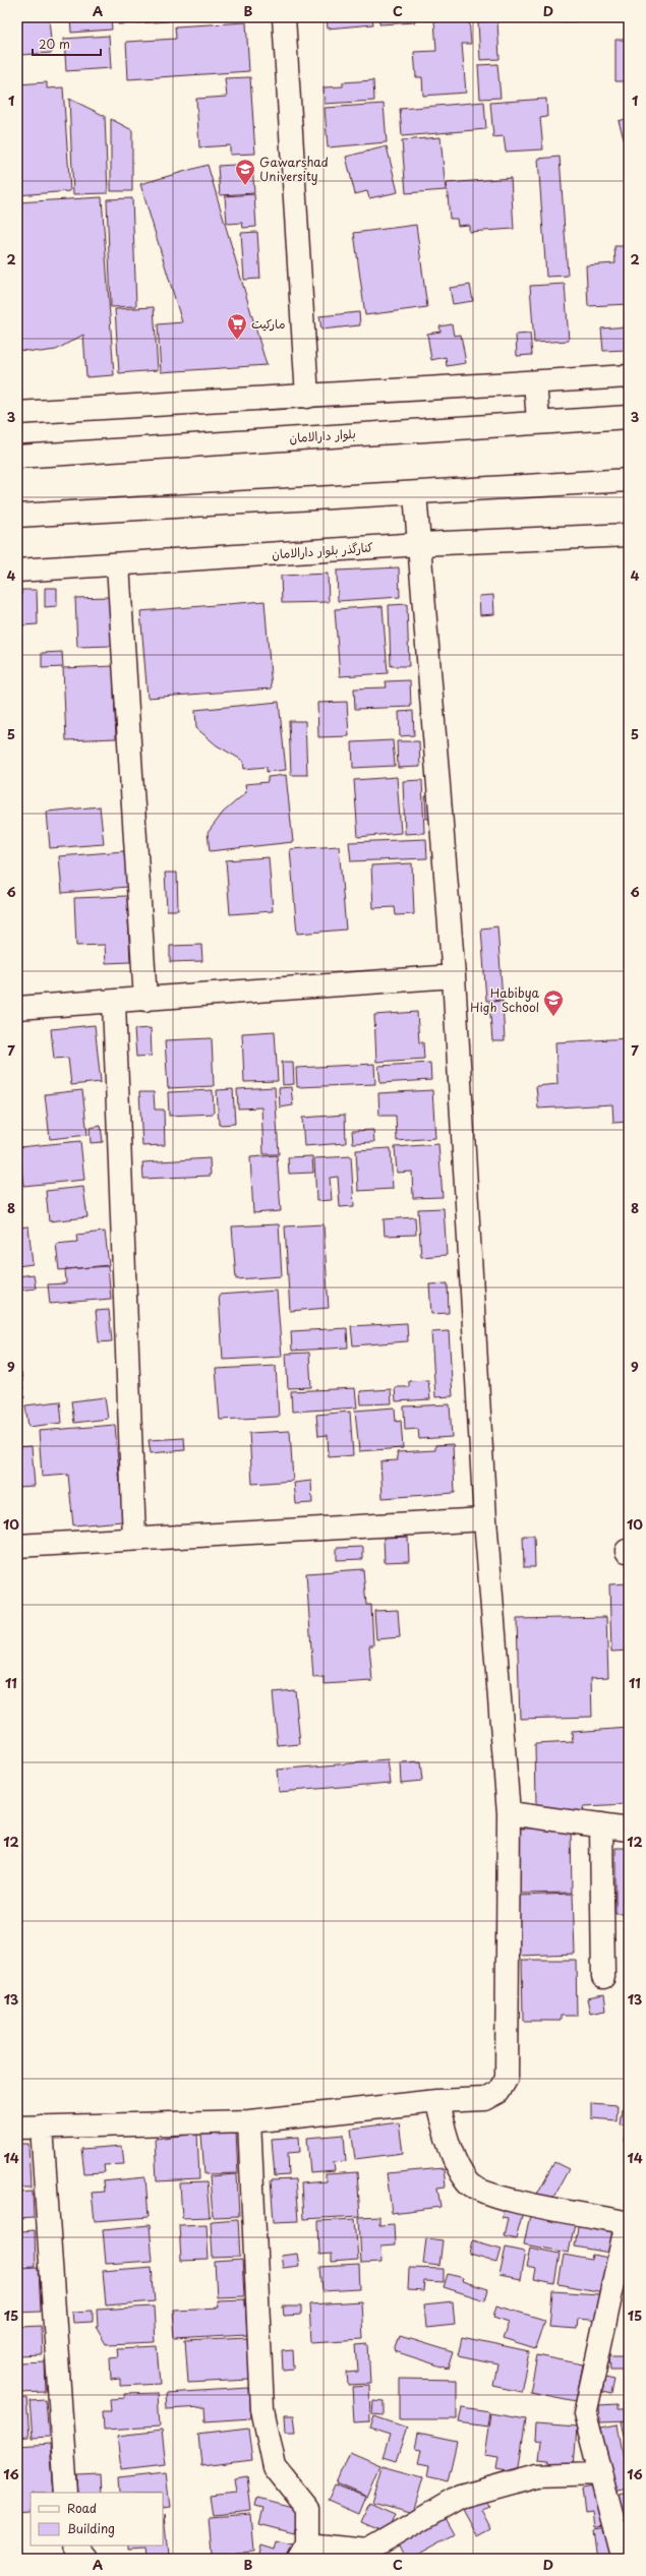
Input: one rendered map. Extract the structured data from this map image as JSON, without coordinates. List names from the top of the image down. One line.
{"streets":{"street":["بلوار دارالامان","کنارگذر بلوار دارالامان"]},"places":{"school or university":["Gawarshad University","Habibya High School"],"supermarket":["مارکیت"]},"legend":["Road","Building"],"scale_bar":"20 m","grid":{"columns":["A","B","C","D"],"rows":["1","2","3","4","5","6","7","8","9","10","11","12","13","14","15","16"]}}
